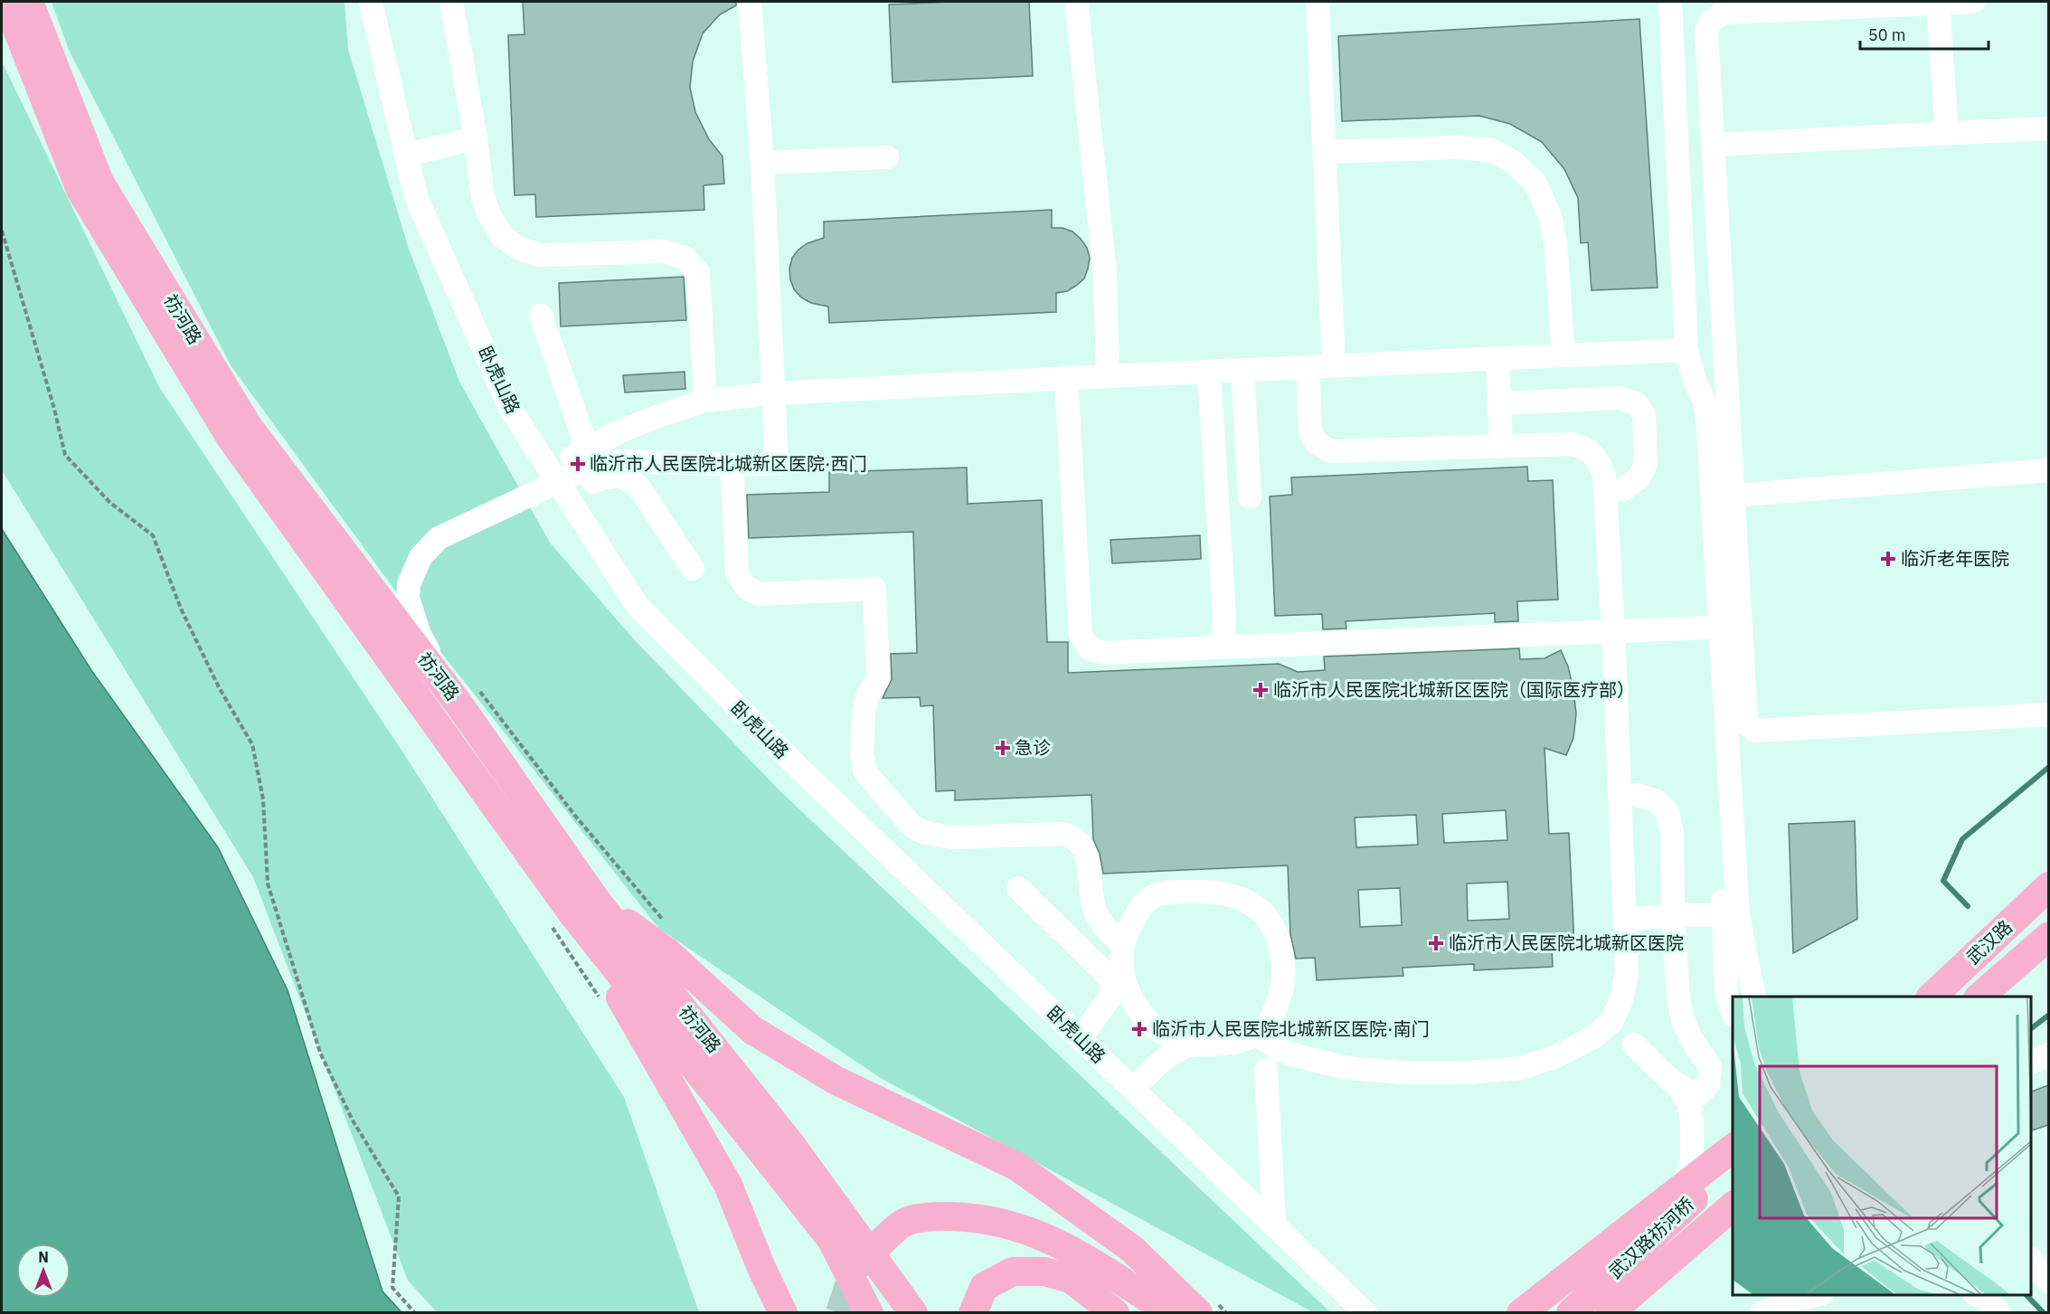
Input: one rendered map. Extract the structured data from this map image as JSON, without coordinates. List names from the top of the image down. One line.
{"streets":{"main road":["祊河路","武汉路","武汉路祊河桥"],"street":["卧虎山路"]},"places":{"health":["临沂市人民医院北城新区医院·西门","临沂老年医院","临沂市人民医院北城新区医院（国际医疗部）","急诊","临沂市人民医院北城新区医院","临沂市人民医院北城新区医院·南门"]},"scale_bar":"50 m","north":"top"}
